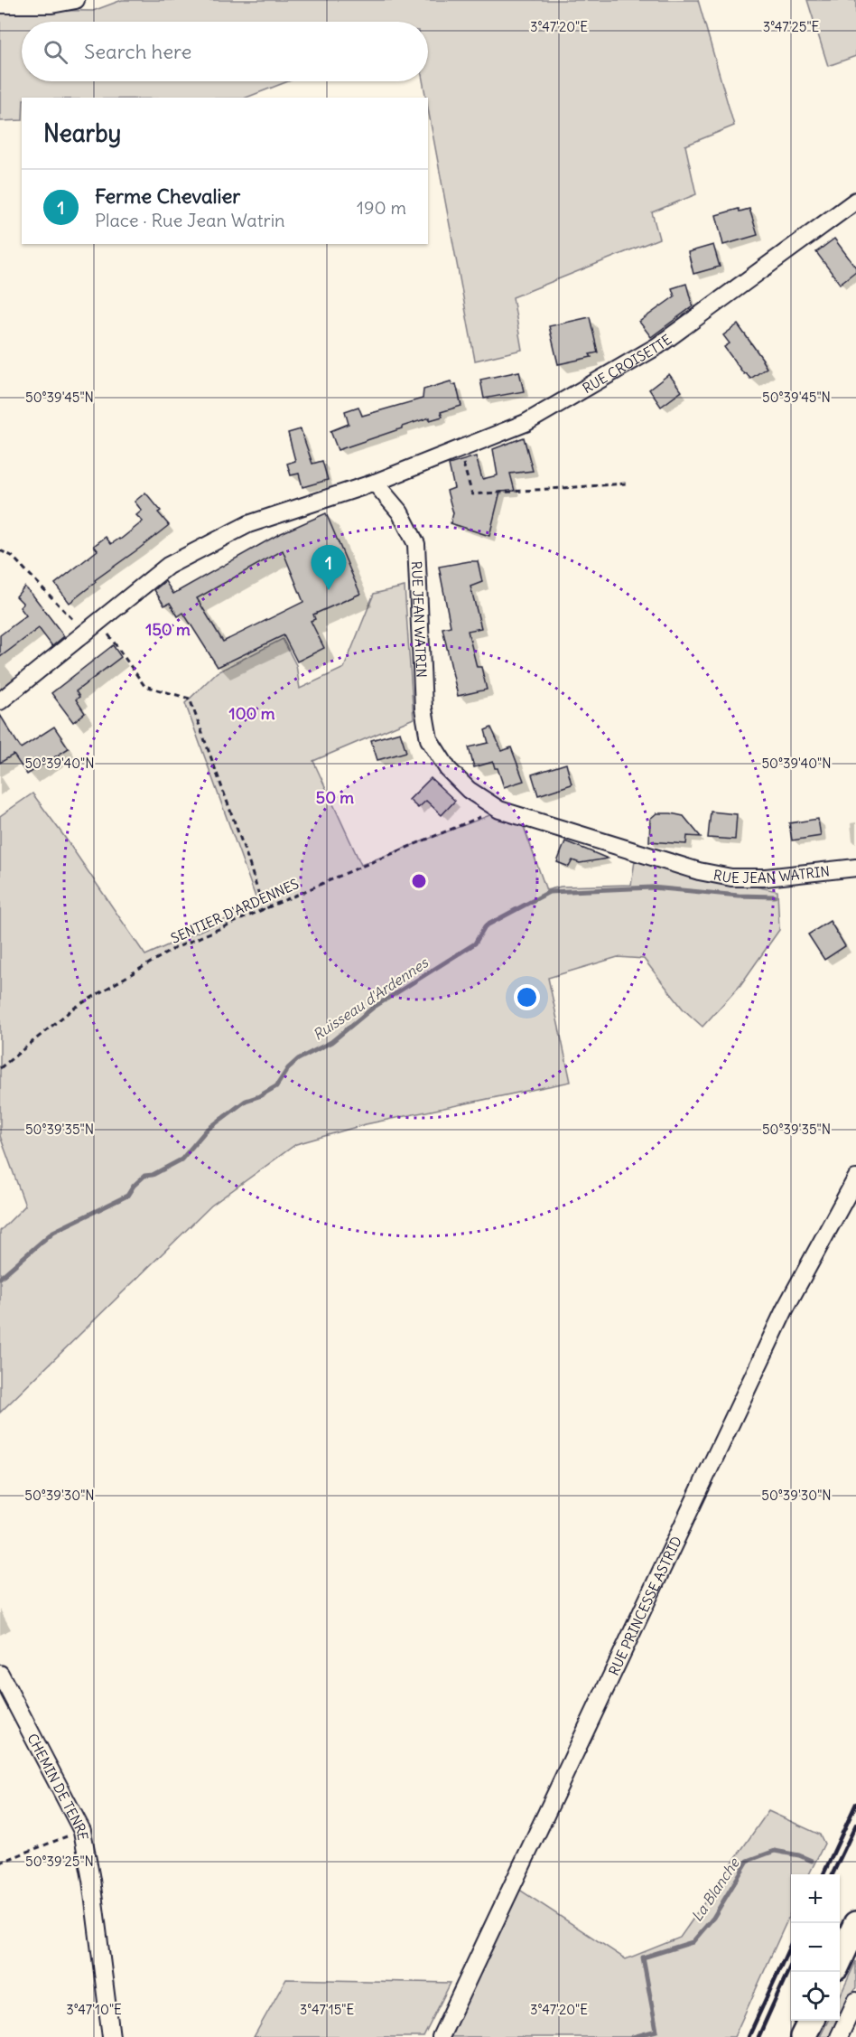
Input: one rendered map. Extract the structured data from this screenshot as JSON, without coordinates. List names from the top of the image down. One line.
{"streets":{"street":["RUE CROISETTE","RUE JEAN WATRIN","RUE PRINCESSE ASTRID","CHEMIN DE TENRE"],"path":["SENTIER D'ARDENNES"]},"crossings":[["RUE CROISETTE","RUE JEAN WATRIN"],["RUE JEAN WATRIN","SENTIER D'ARDENNES"]],"water":["Ruisseau d'Ardennes","La Blanche"],"page":{"search":"Search here","heading":"Nearby","list":[{"mark":"1","name":"Ferme Chevalier","note":"Place · Rue Jean Watrin","value":"190 m"}],"pins":"1","map_buttons":["+","−"]},"coordinates":["3°47'20\"E","3°47'25\"E","50°39'45\"N","50°39'40\"N","50°39'35\"N","50°39'30\"N","50°39'25\"N","3°47'10\"E","3°47'15\"E"],"rings":["150 m","100 m","50 m"]}
